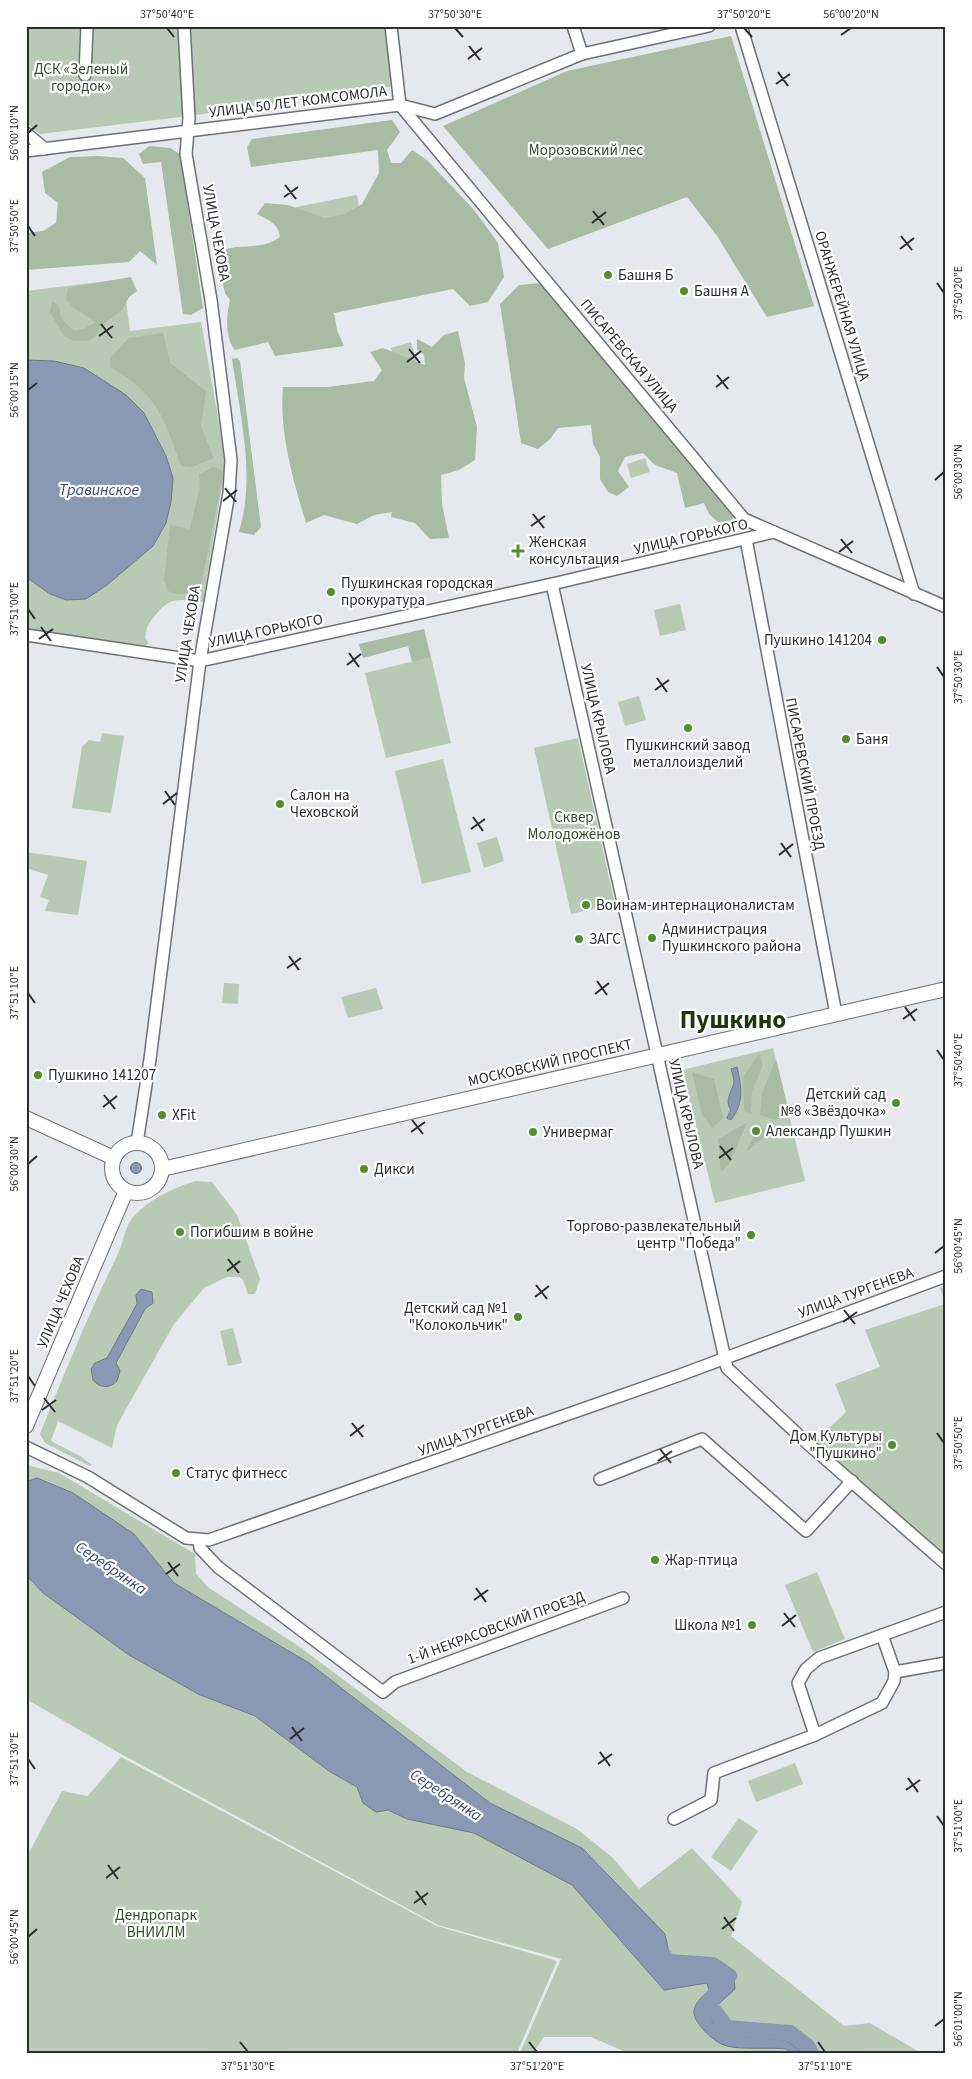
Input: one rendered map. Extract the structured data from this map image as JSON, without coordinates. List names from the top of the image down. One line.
{"streets":{"main road":["УЛИЦА ЧЕХОВА","МОСКОВСКИЙ ПРОСПЕКТ"],"street":["УЛИЦА 50 ЛЕТ КОМСОМОЛА","ОРАНЖЕРЕЙНАЯ УЛИЦА","ПИСАРЕВСКАЯ УЛИЦА","УЛИЦА ГОРЬКОГО","УЛИЦА КРЫЛОВА","ПИСАРЕВСКИЙ ПРОЕЗД","УЛИЦА ТУРГЕНЕВА","1-Й НЕКРАСОВСКИЙ ПРОЕЗД"]},"crossings":[["УЛИЦА 50 ЛЕТ КОМСОМОЛА","УЛИЦА ЧЕХОВА"],["УЛИЦА 50 ЛЕТ КОМСОМОЛА","ПИСАРЕВСКАЯ УЛИЦА"],["УЛИЦА ЧЕХОВА","УЛИЦА ГОРЬКОГО"],["УЛИЦА ЧЕХОВА","МОСКОВСКИЙ ПРОСПЕКТ"],["ОРАНЖЕРЕЙНАЯ УЛИЦА","ПИСАРЕВСКАЯ УЛИЦА"],["ПИСАРЕВСКАЯ УЛИЦА","УЛИЦА ГОРЬКОГО"],["УЛИЦА ГОРЬКОГО","УЛИЦА КРЫЛОВА"],["УЛИЦА ГОРЬКОГО","ПИСАРЕВСКИЙ ПРОЕЗД"],["УЛИЦА КРЫЛОВА","МОСКОВСКИЙ ПРОСПЕКТ"],["УЛИЦА КРЫЛОВА","УЛИЦА ТУРГЕНЕВА"],["ПИСАРЕВСКИЙ ПРОЕЗД","МОСКОВСКИЙ ПРОСПЕКТ"],["УЛИЦА ТУРГЕНЕВА","1-Й НЕКРАСОВСКИЙ ПРОЕЗД"]],"districts":["Пушкино"],"water":["Травинское","Серебрянка"],"parks":["ДСК «Зеленый городок»","Морозовский лес","Сквер Молодожёнов","Дендропарк ВНИИЛМ"],"places":{"other":["Башня Б","Башня А","Пушкинская городская прокуратура","Пушкино 141204","Пушкинский завод металлоизделий","Баня","Салон на Чеховской","Воинам-интернационалистам","Администрация Пушкинского района","ЗАГС","Пушкино 141207","Детский сад №8 «Звёздочка»","XFit","Александр Пушкин","Универмаг","Дикси","Погибшим в войне","Торгово-развлекательный центр \"Победа\"","Детский сад №1 \"Колокольчик\"","Дом Культуры \"Пушкино\"","Статус фитнесс","Жар-птица","Школа №1"],"health":["Женская консультация"]},"coordinates":["37°50'40\"E","37°50'30\"E","37°50'20\"E","56°00'20\"N","56°00'10\"N","37°50'50\"E","56°00'15\"N","56°00'30\"N","37°51'00\"E","37°51'10\"E","56°00'45\"N","37°51'20\"E","37°51'30\"E","56°01'00\"N"]}
